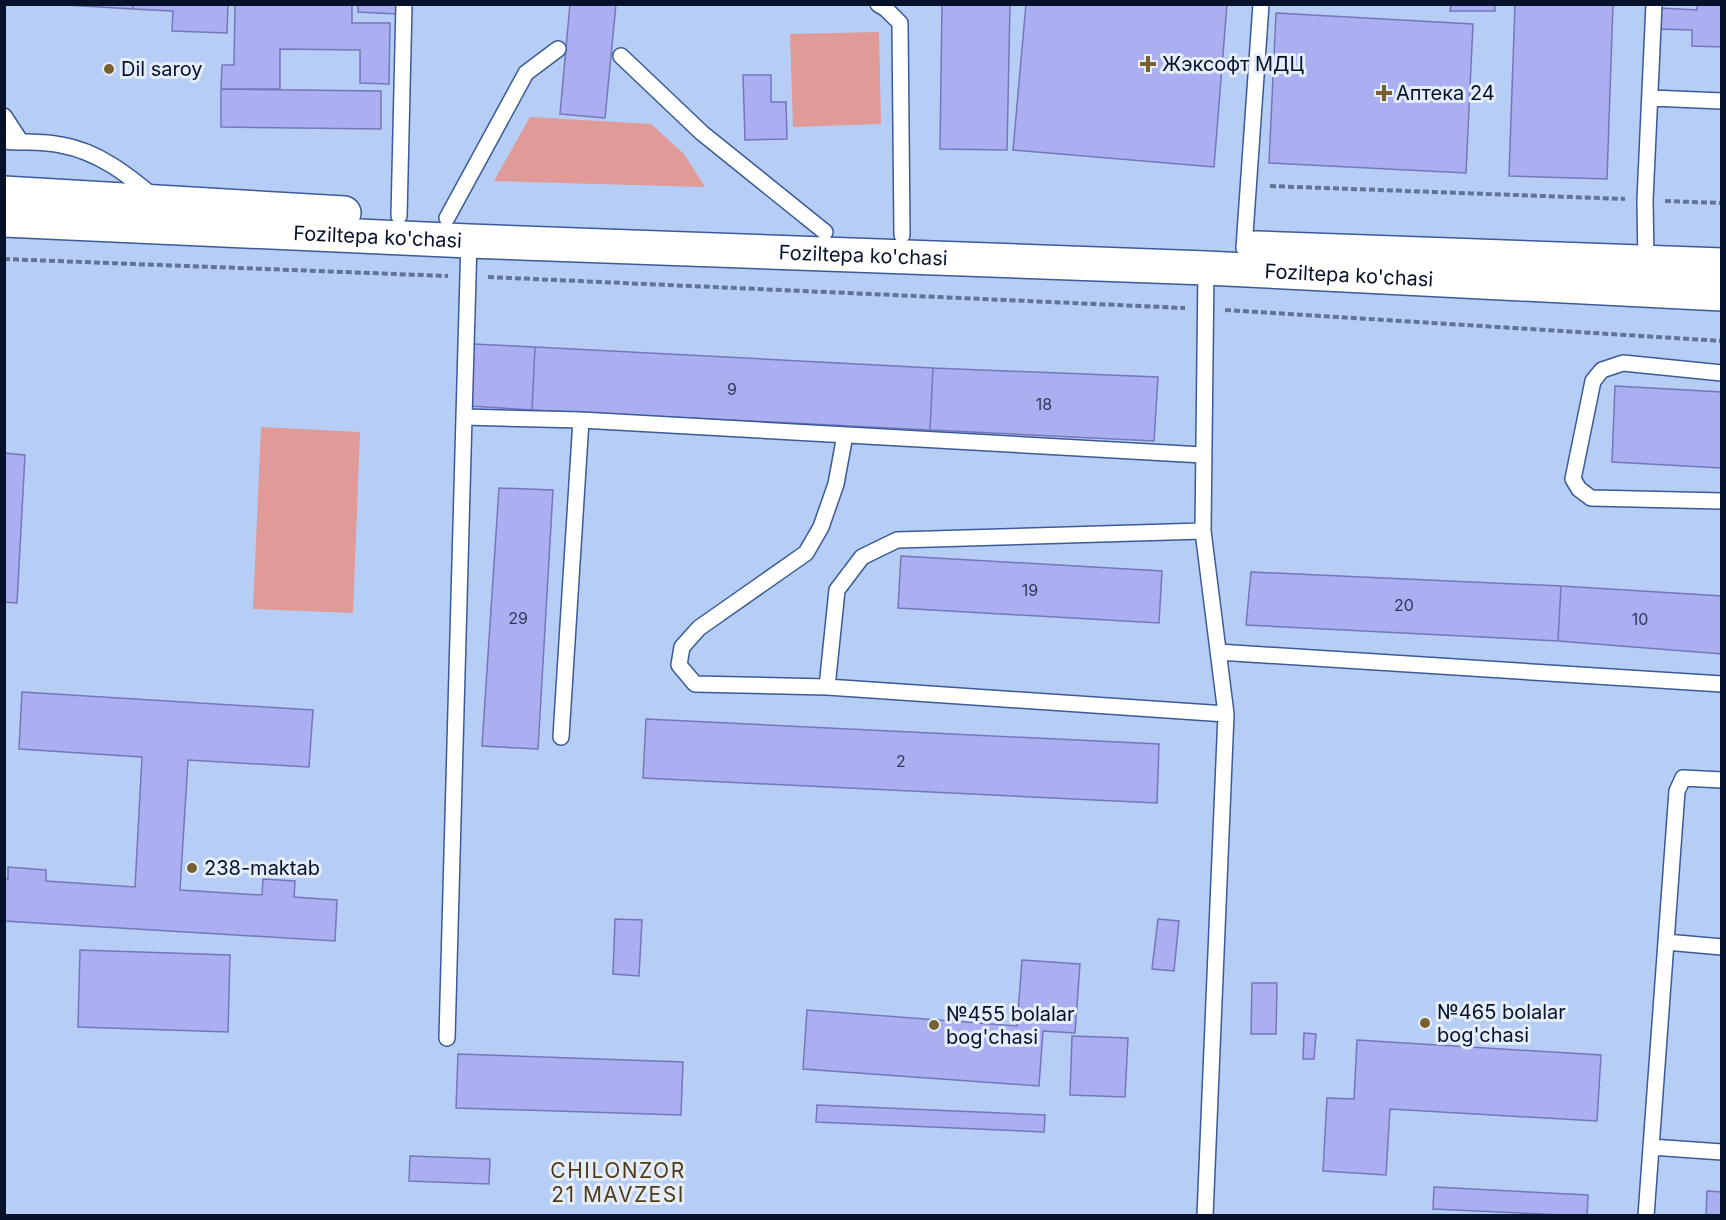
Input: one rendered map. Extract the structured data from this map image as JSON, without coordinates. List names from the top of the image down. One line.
{"streets":{"main road":["Foziltepa ko'chasi"]},"districts":["CHILONZOR 21 MAVZESI"],"places":{"health":["Жэксофт МДЦ","Аптека 24"],"other":["Dil saroy","238-maktab","№465 bolalar bog'chasi","№455 bolalar bog'chasi"]},"house_numbers":["9","18","19","20","29","10","2"]}
